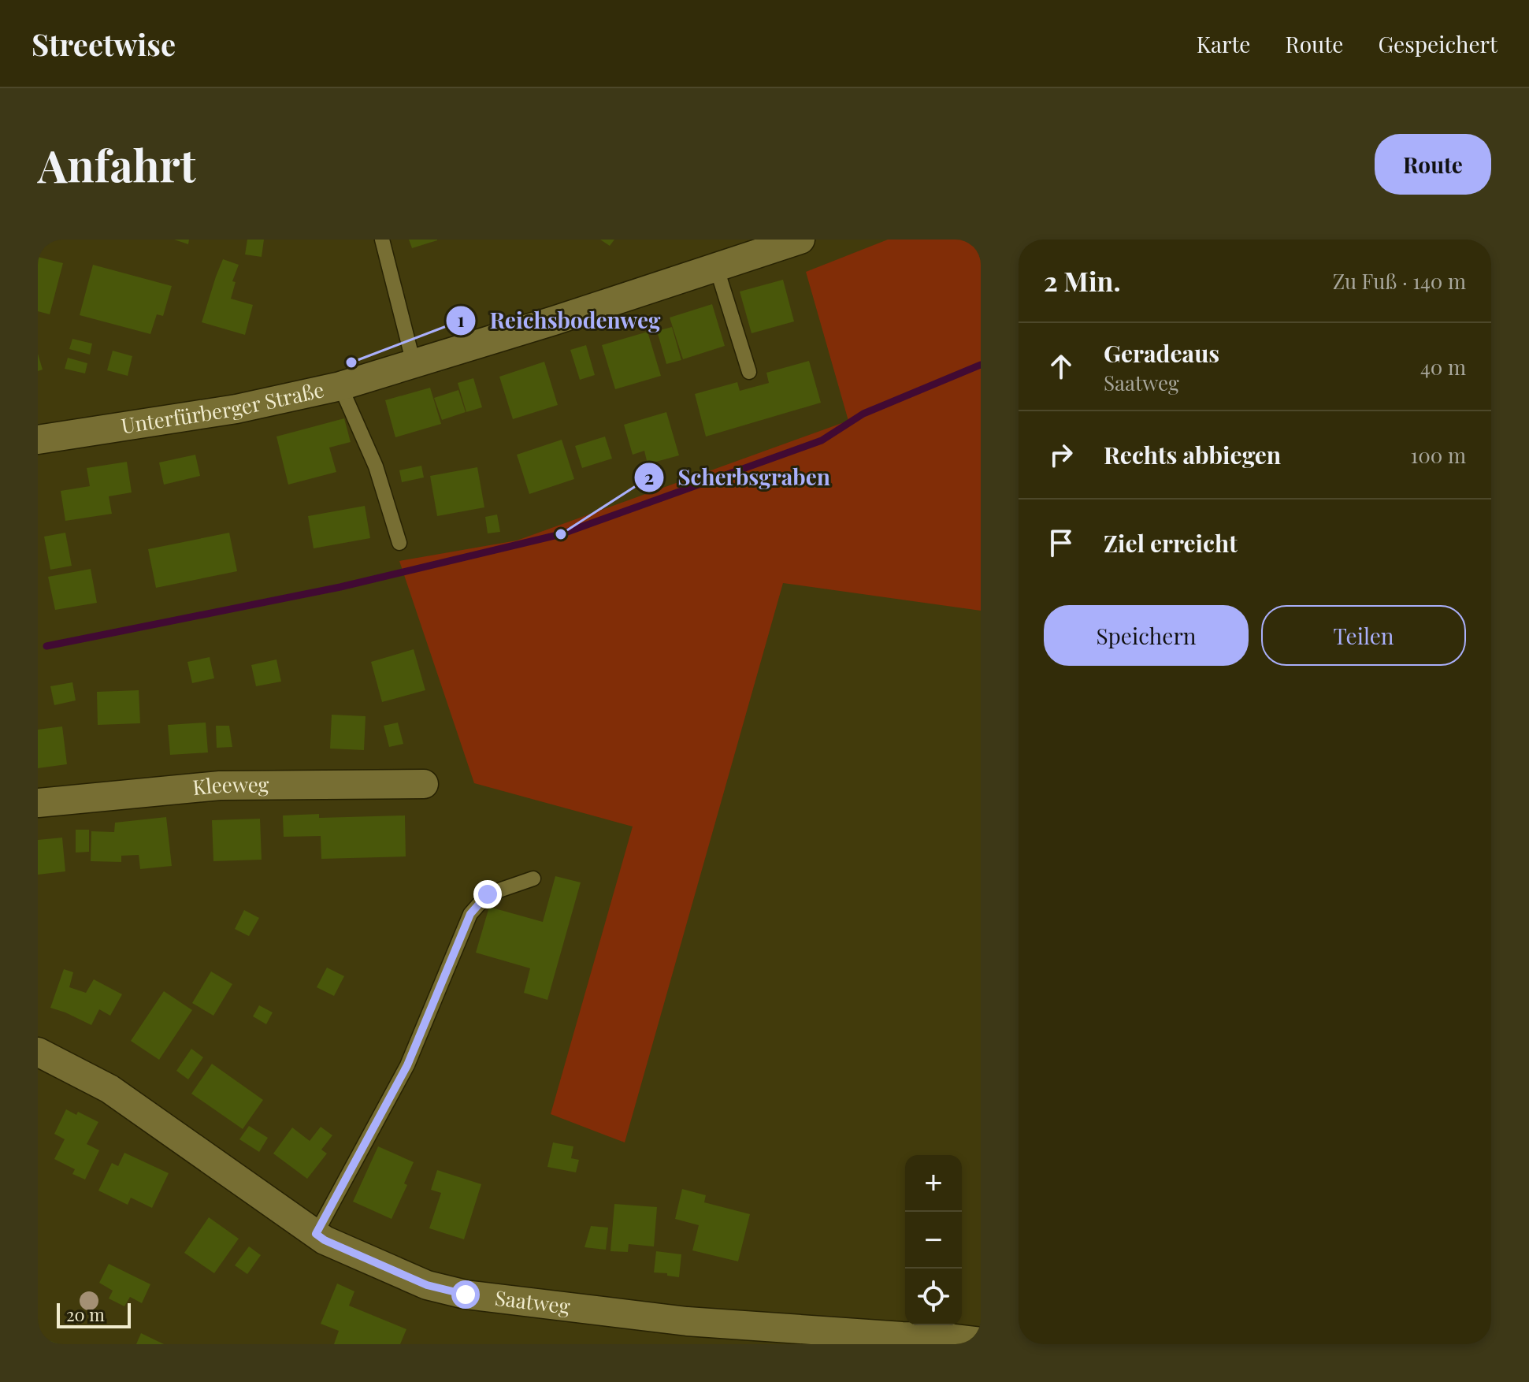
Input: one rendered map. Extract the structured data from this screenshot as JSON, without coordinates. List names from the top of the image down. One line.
{"streets":{"street":["Unterfürberger Straße","Kleeweg","Saatweg"]},"places":["Reichsbodenweg","Scherbsgraben"],"scale_bar":"20 m","page":{"header":"Streetwise","nav":["Karte","Route","Gespeichert"],"buttons":["Route",["Speichern","Teilen"]],"title":"Anfahrt","heading":["2 Min.","Zu Fuß · 140 m"],"list":[["Geradeaus","Saatweg","40 m"],["Rechts abbiegen","100 m"],"Ziel erreicht"],"map_buttons":["+","−"],"scale":"20 m"}}
